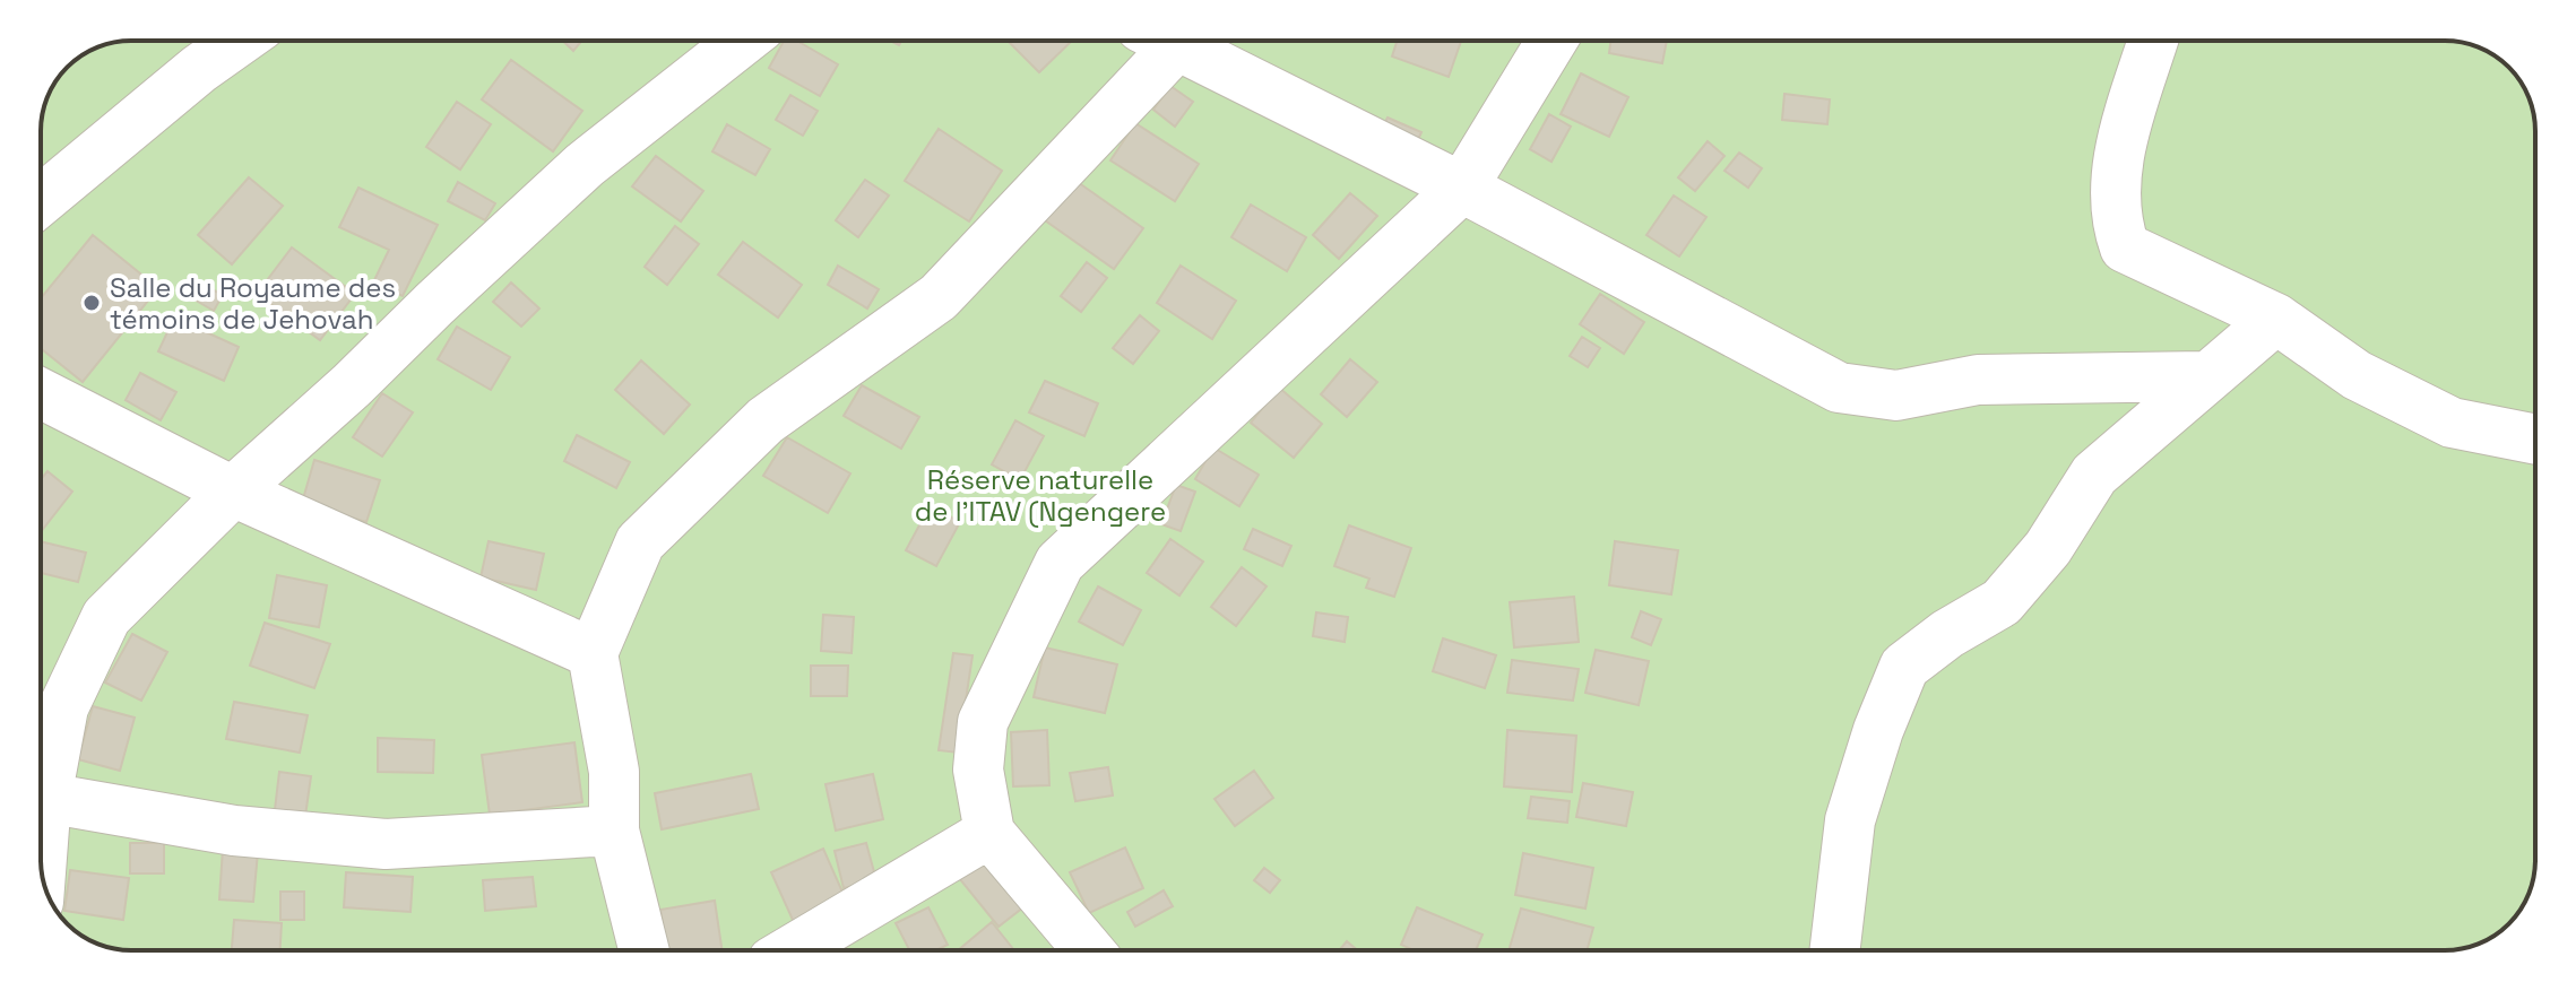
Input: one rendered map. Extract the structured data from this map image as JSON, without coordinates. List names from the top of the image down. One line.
{"parks":["Réserve naturelle de l'ITAV (Ngengere"],"places":["Salle du Royaume des témoins de Jehovah"]}
